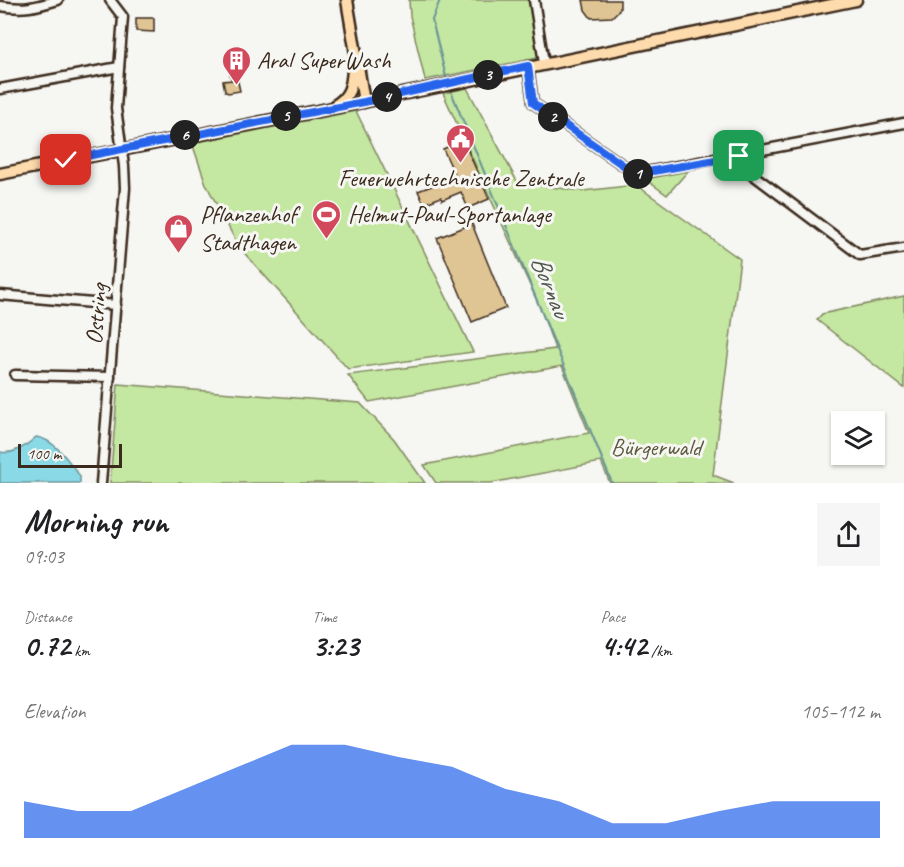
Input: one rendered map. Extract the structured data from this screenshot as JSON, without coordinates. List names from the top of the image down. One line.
{"streets":{"street":["Ostring"]},"water":["Bornau"],"parks":["Bürgerwald"],"places":{"building":["Aral SuperWash"],"public building":["Feuerwehrtechnische Zentrale"],"sports":["Helmut-Paul-Sportanlage"],"shop":["Pflanzenhof Stadthagen"]},"scale_bar":"100 m","page":{"pins":["3","4","5","2","6","1"],"scale":"100 m","heading":["Morning run","09:03"],"stats":[["Distance","0.72 km"],["Time","3:23"],["Pace","4:42 /km"]],"chart":["Elevation","105–112 m"]}}
